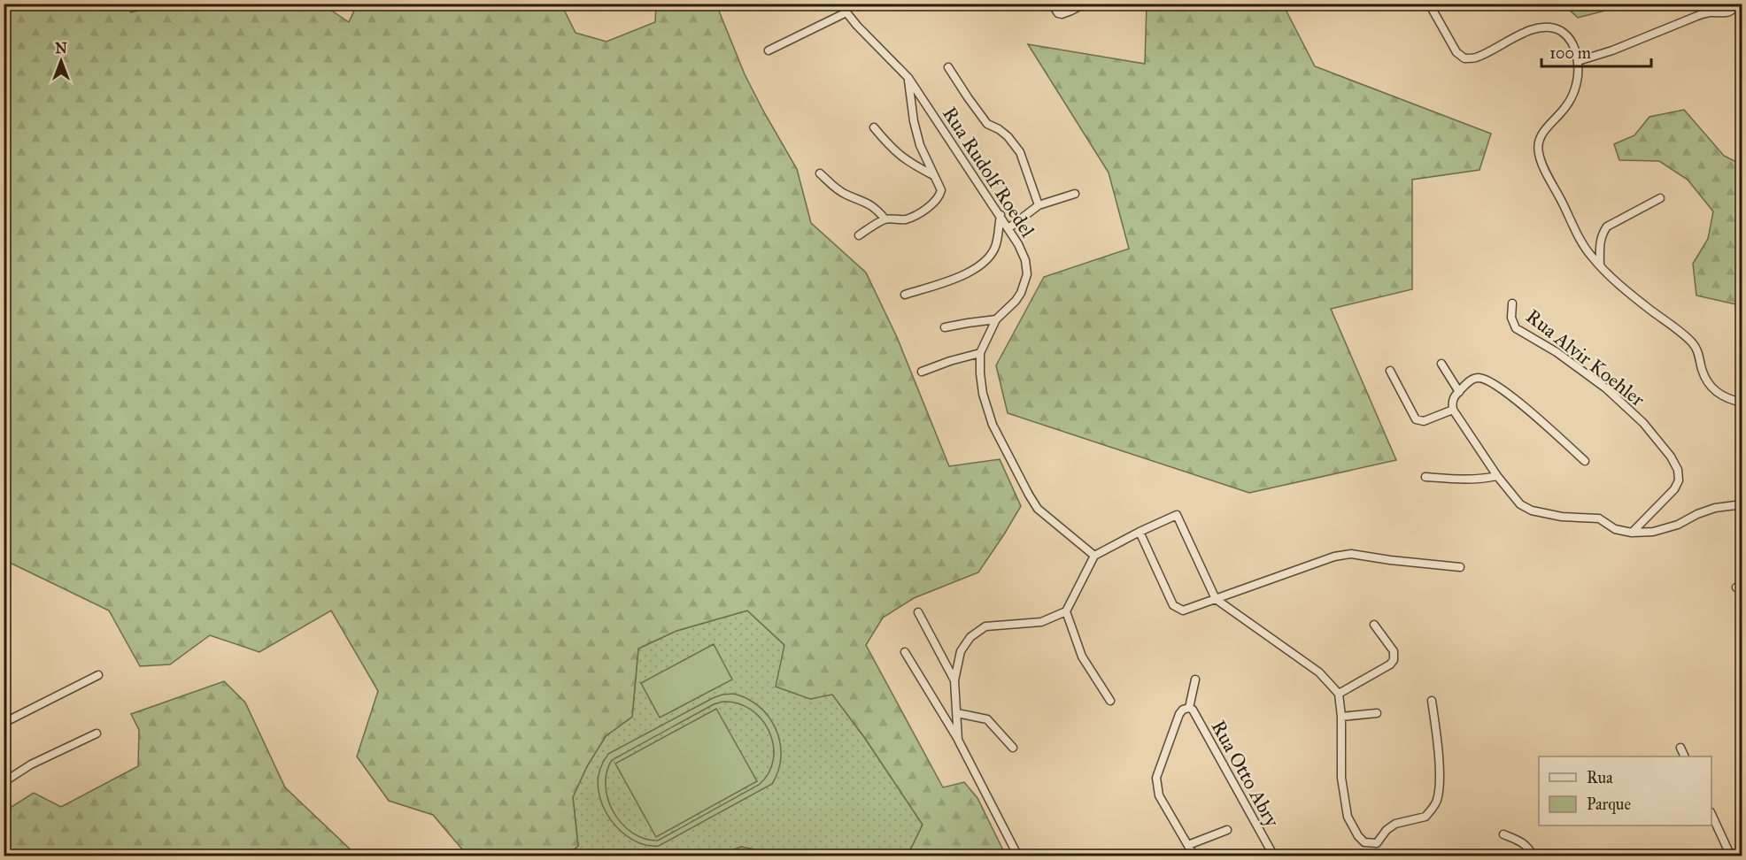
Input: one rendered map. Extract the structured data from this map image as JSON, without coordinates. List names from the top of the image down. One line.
{"streets":{"street":["Rua Rudolf Roedel","Rua Alvir Koehler","Rua Otto Abry"]},"legend":["Rua","Parque"],"scale_bar":"100 m","north":"top"}
